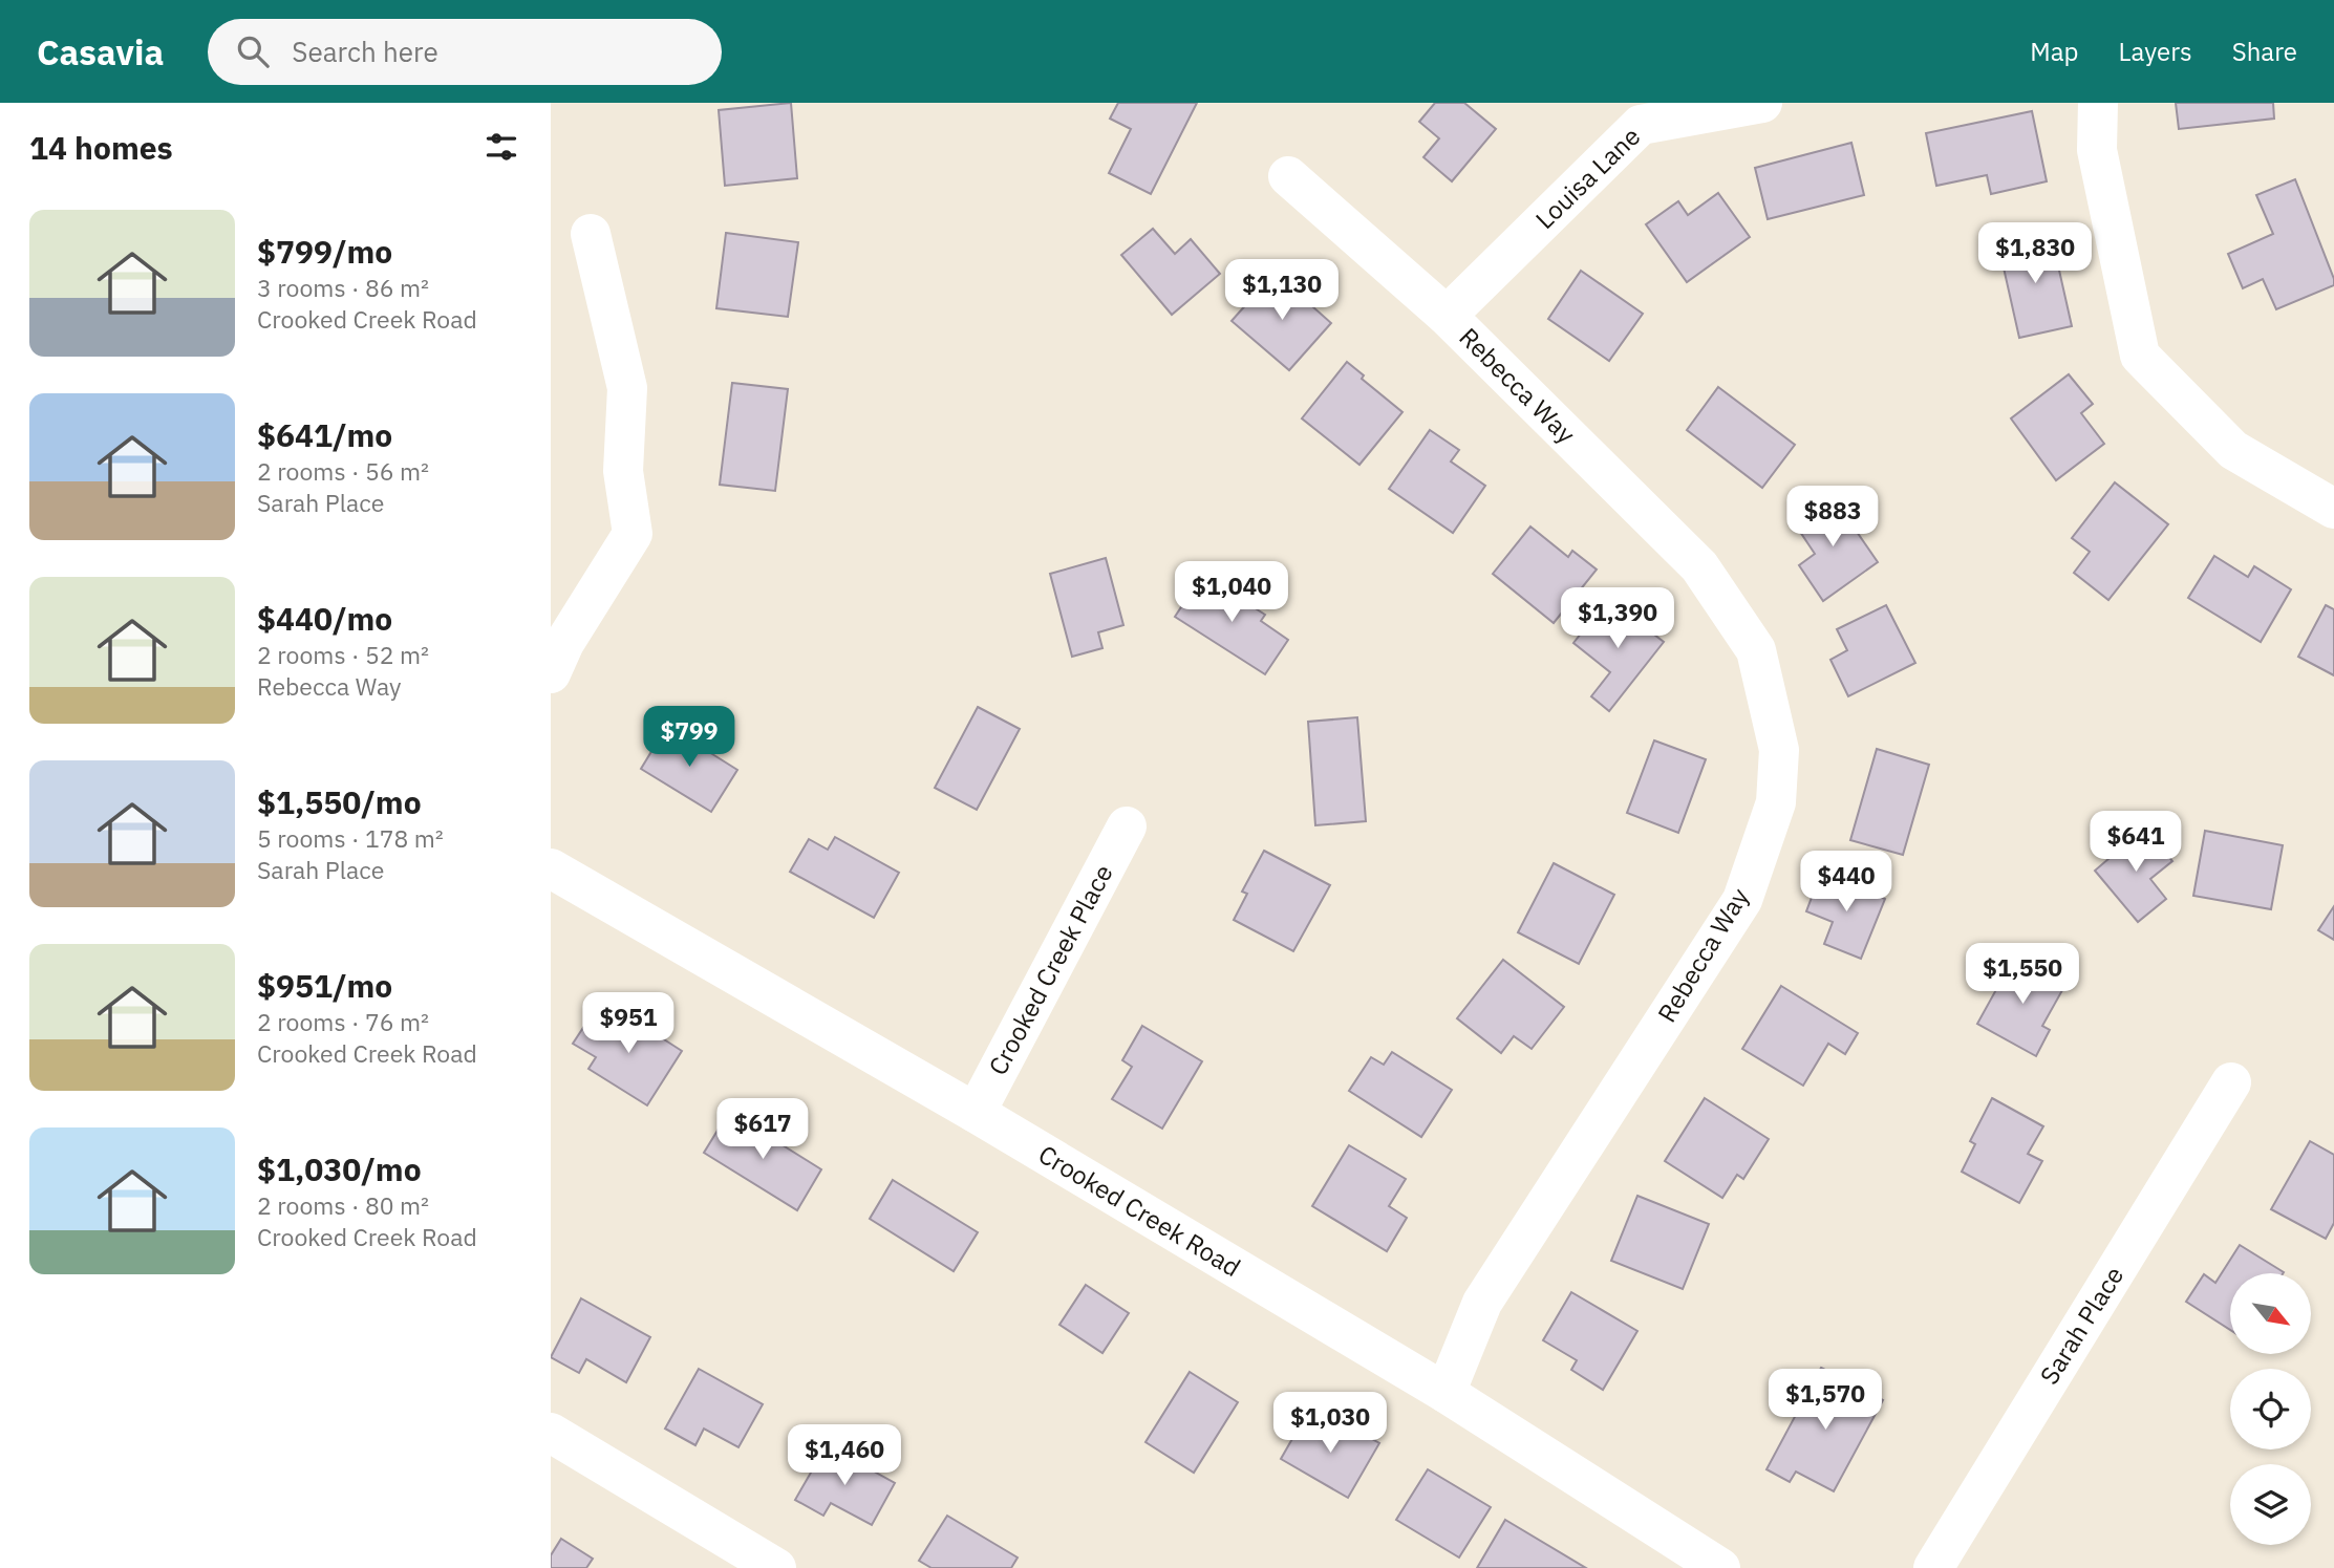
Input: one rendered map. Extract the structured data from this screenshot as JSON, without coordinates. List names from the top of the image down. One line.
{"streets":{"street":["Louisa Lane","Rebecca Way","Crooked Creek Place","Crooked Creek Road","Sarah Place"]},"crossings":[["Louisa Lane","Rebecca Way"],["Rebecca Way","Crooked Creek Road"],["Crooked Creek Place","Crooked Creek Road"]],"north":"bottom right","page":{"header":"Casavia","search":"Search here","nav":["Map","Layers","Share"],"heading":"14 homes","list":[{"name":"$799/mo","note":"3 rooms · 86 m² · Crooked Creek Road"},{"name":"$641/mo","note":"2 rooms · 56 m² · Sarah Place"},{"name":"$440/mo","note":"2 rooms · 52 m² · Rebecca Way"},{"name":"$1,550/mo","note":"5 rooms · 178 m² · Sarah Place"},{"name":"$951/mo","note":"2 rooms · 76 m² · Crooked Creek Road"},{"name":"$1,030/mo","note":"2 rooms · 80 m² · Crooked Creek Road"}],"price":["$1,830","$1,130","$883","$1,040","$1,390","$799","$641","$440","$1,550","$951","$617","$1,570","$1,030","$1,460"]}}
